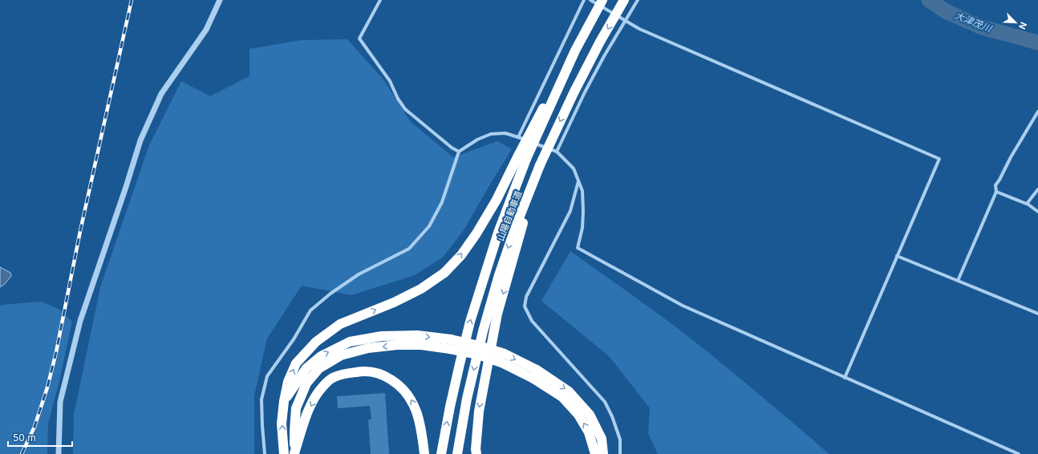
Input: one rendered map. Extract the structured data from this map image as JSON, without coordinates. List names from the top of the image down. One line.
{"streets":{"highway":["山陽自動車道"]},"water":["大津茂川"],"scale_bar":"50 m","north":"bottom right"}
